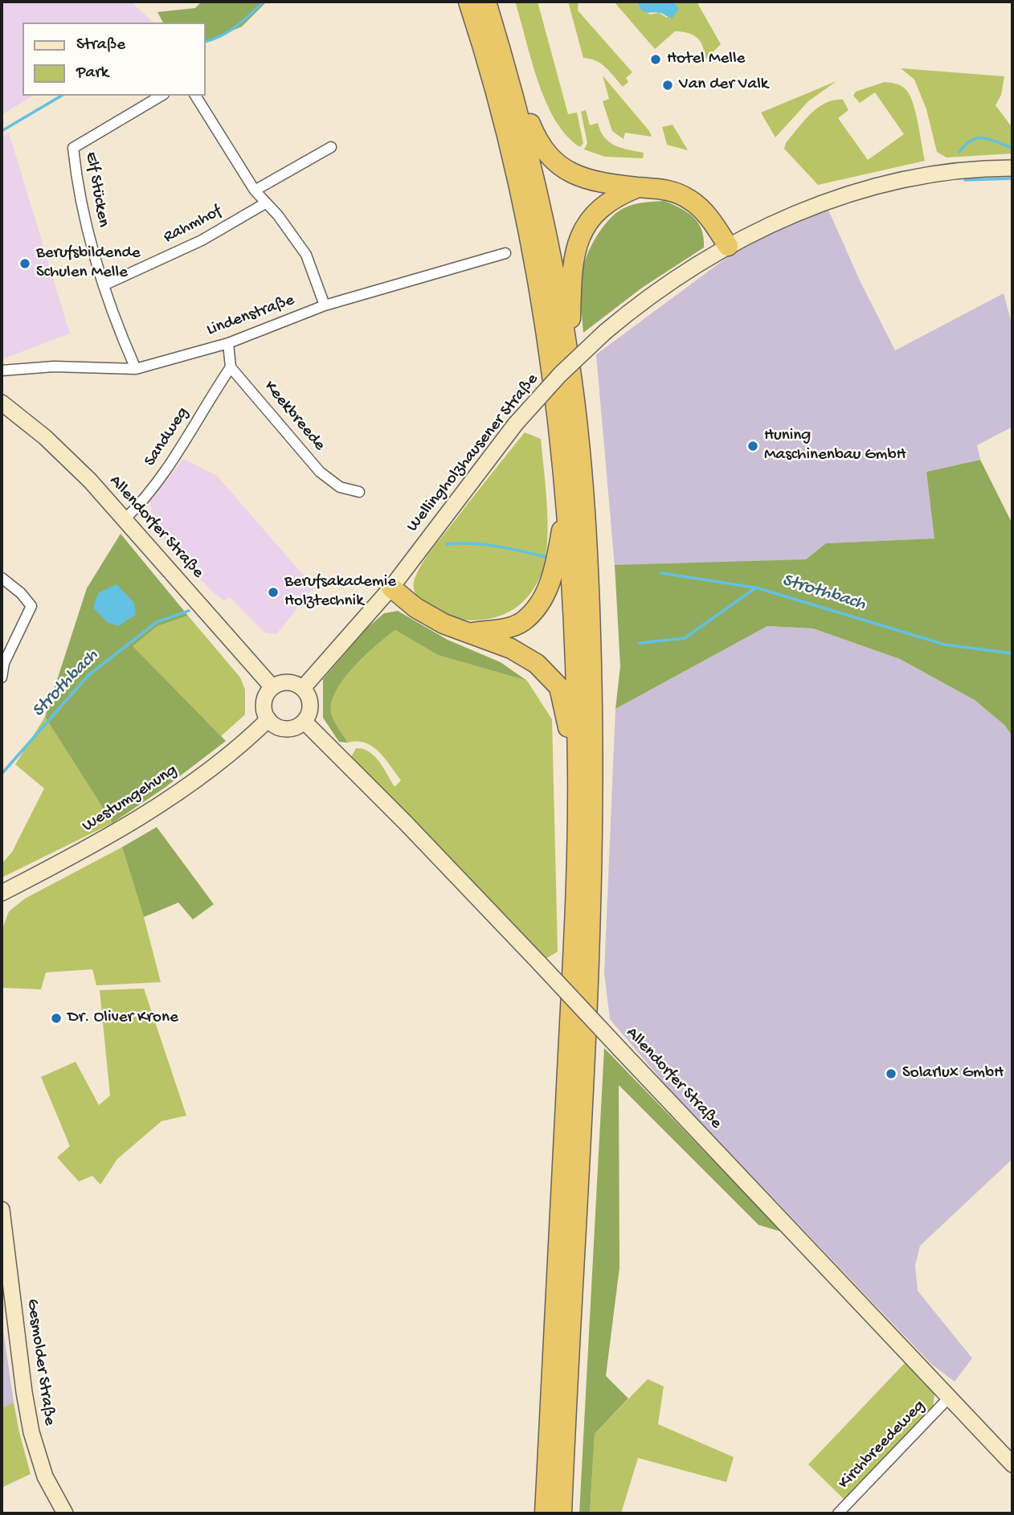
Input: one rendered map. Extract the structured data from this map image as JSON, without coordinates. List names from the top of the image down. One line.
{"streets":{"main road":["Wellingholzhausener Straße","Allendorfer Straße","Westumgehung","Gesmolder Straße"],"street":["Elf Stücken","Rahmhof","Lindenstraße","Keekbreede","Sandweg","Kirchbreedeweg"]},"crossings":[["Elf Stücken","Rahmhof"],["Elf Stücken","Lindenstraße"],["Keekbreede","Sandweg"],["Sandweg","Allendorfer Straße"],["Wellingholzhausener Straße","Allendorfer Straße"],["Wellingholzhausener Straße","Westumgehung"],["Allendorfer Straße","Westumgehung"],["Allendorfer Straße","Kirchbreedeweg"]],"water":["Strothbach"],"places":["Hotel Melle","Van der Valk","Berufsbildende Schulen Melle","Huning Maschinenbau GmbH","Berufsakademie Holztechnik","Dr. Oliver Krone","Solarlux GmbH"],"legend":["Straße","Park"]}
